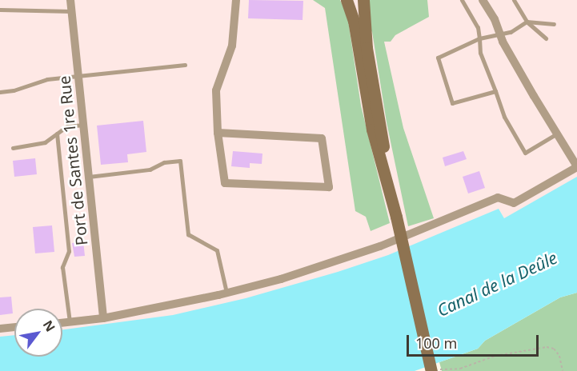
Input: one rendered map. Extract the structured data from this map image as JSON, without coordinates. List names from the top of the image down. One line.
{"streets":{"street":["Port de Santes 1re Rue"]},"water":["Canal de la Deûle"],"scale_bar":"100 m","north":"top right"}
